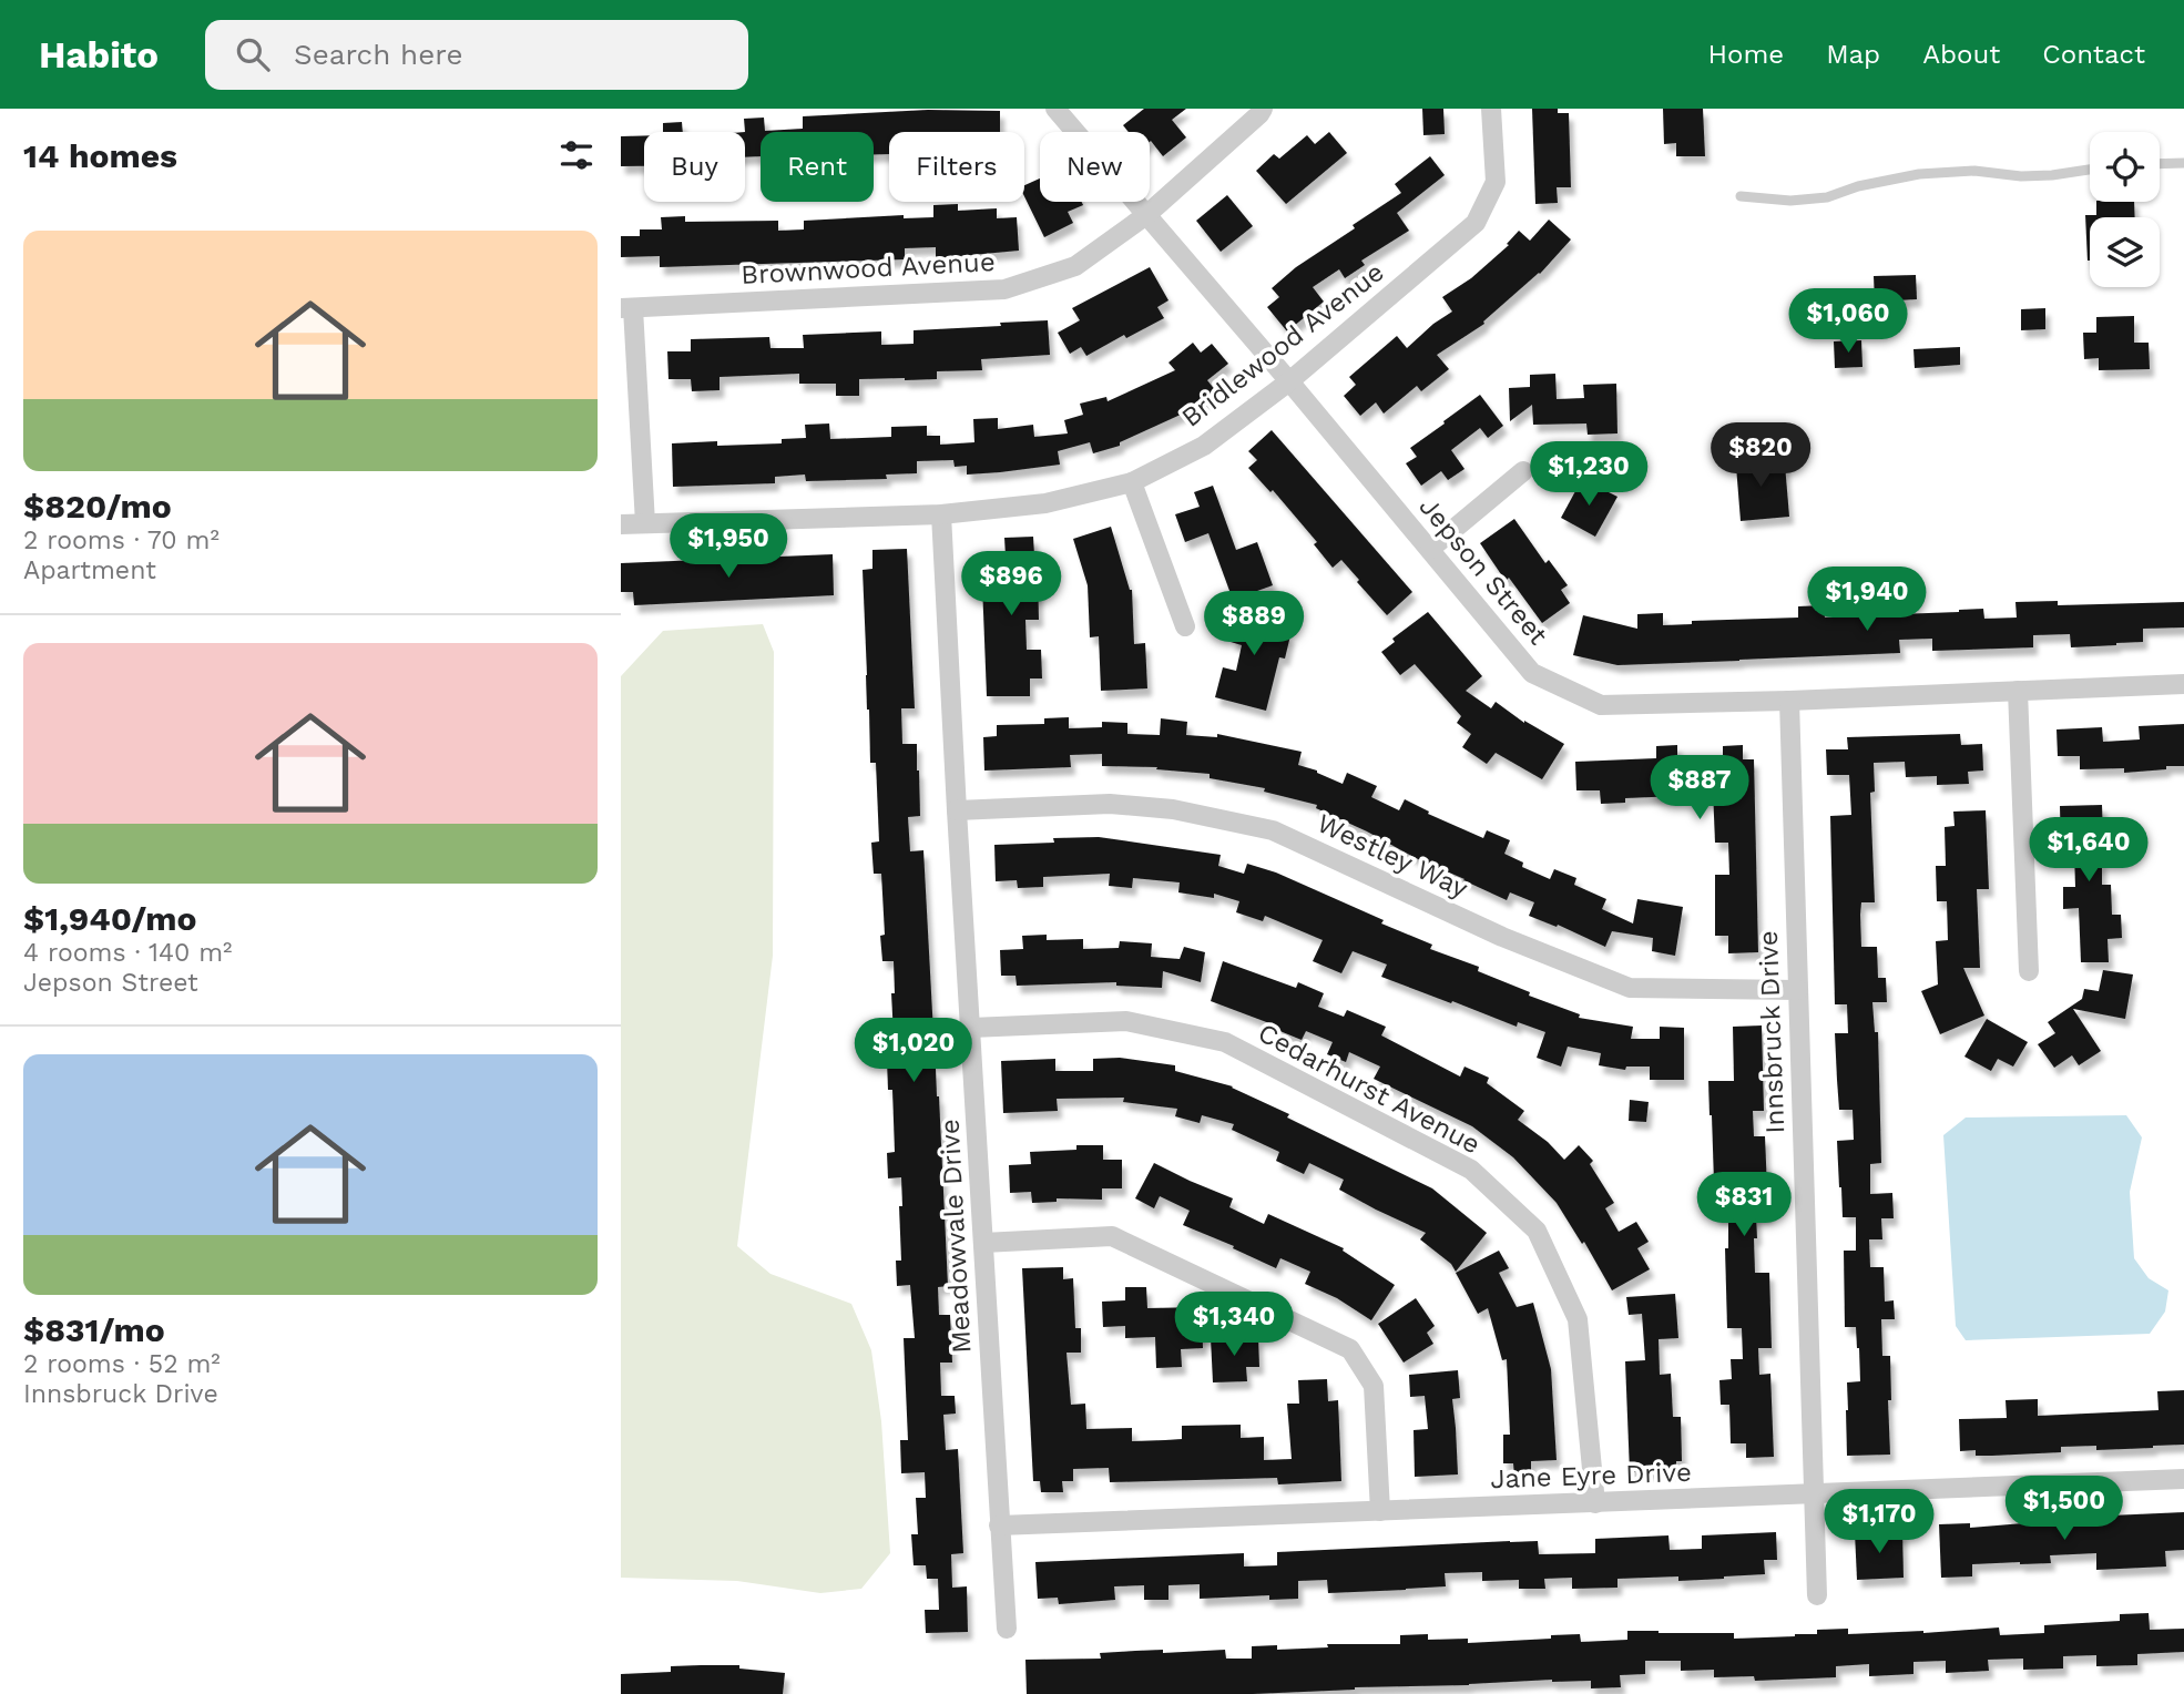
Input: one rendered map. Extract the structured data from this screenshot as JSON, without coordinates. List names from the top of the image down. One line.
{"streets":{"street":["Brownwood Avenue","Bridlewood Avenue","Jepson Street","Westley Way","Innsbruck Drive","Cedarhurst Avenue","Meadowvale Drive","Jane Eyre Drive"]},"crossings":[["Brownwood Avenue","Jepson Street"],["Bridlewood Avenue","Jepson Street"],["Bridlewood Avenue","Meadowvale Drive"],["Jepson Street","Innsbruck Drive"],["Westley Way","Innsbruck Drive"],["Westley Way","Meadowvale Drive"],["Innsbruck Drive","Jane Eyre Drive"],["Cedarhurst Avenue","Meadowvale Drive"],["Cedarhurst Avenue","Jane Eyre Drive"],["Meadowvale Drive","Jane Eyre Drive"]],"page":{"header":"Habito","search":"Search here","nav":["Home","Map","About","Contact"],"heading":"14 homes","chip":["Buy","Rent","Filters","New"],"list":[{"name":"$820/mo","note":"2 rooms · 70 m² · Apartment"},{"name":"$1,940/mo","note":"4 rooms · 140 m² · Jepson Street"},{"name":"$831/mo","note":"2 rooms · 52 m² · Innsbruck Drive"}],"price":["$1,060","$820","$1,230","$1,950","$896","$1,940","$889","$887","$1,640","$1,020","$831","$1,340","$1,500","$1,170"]}}
